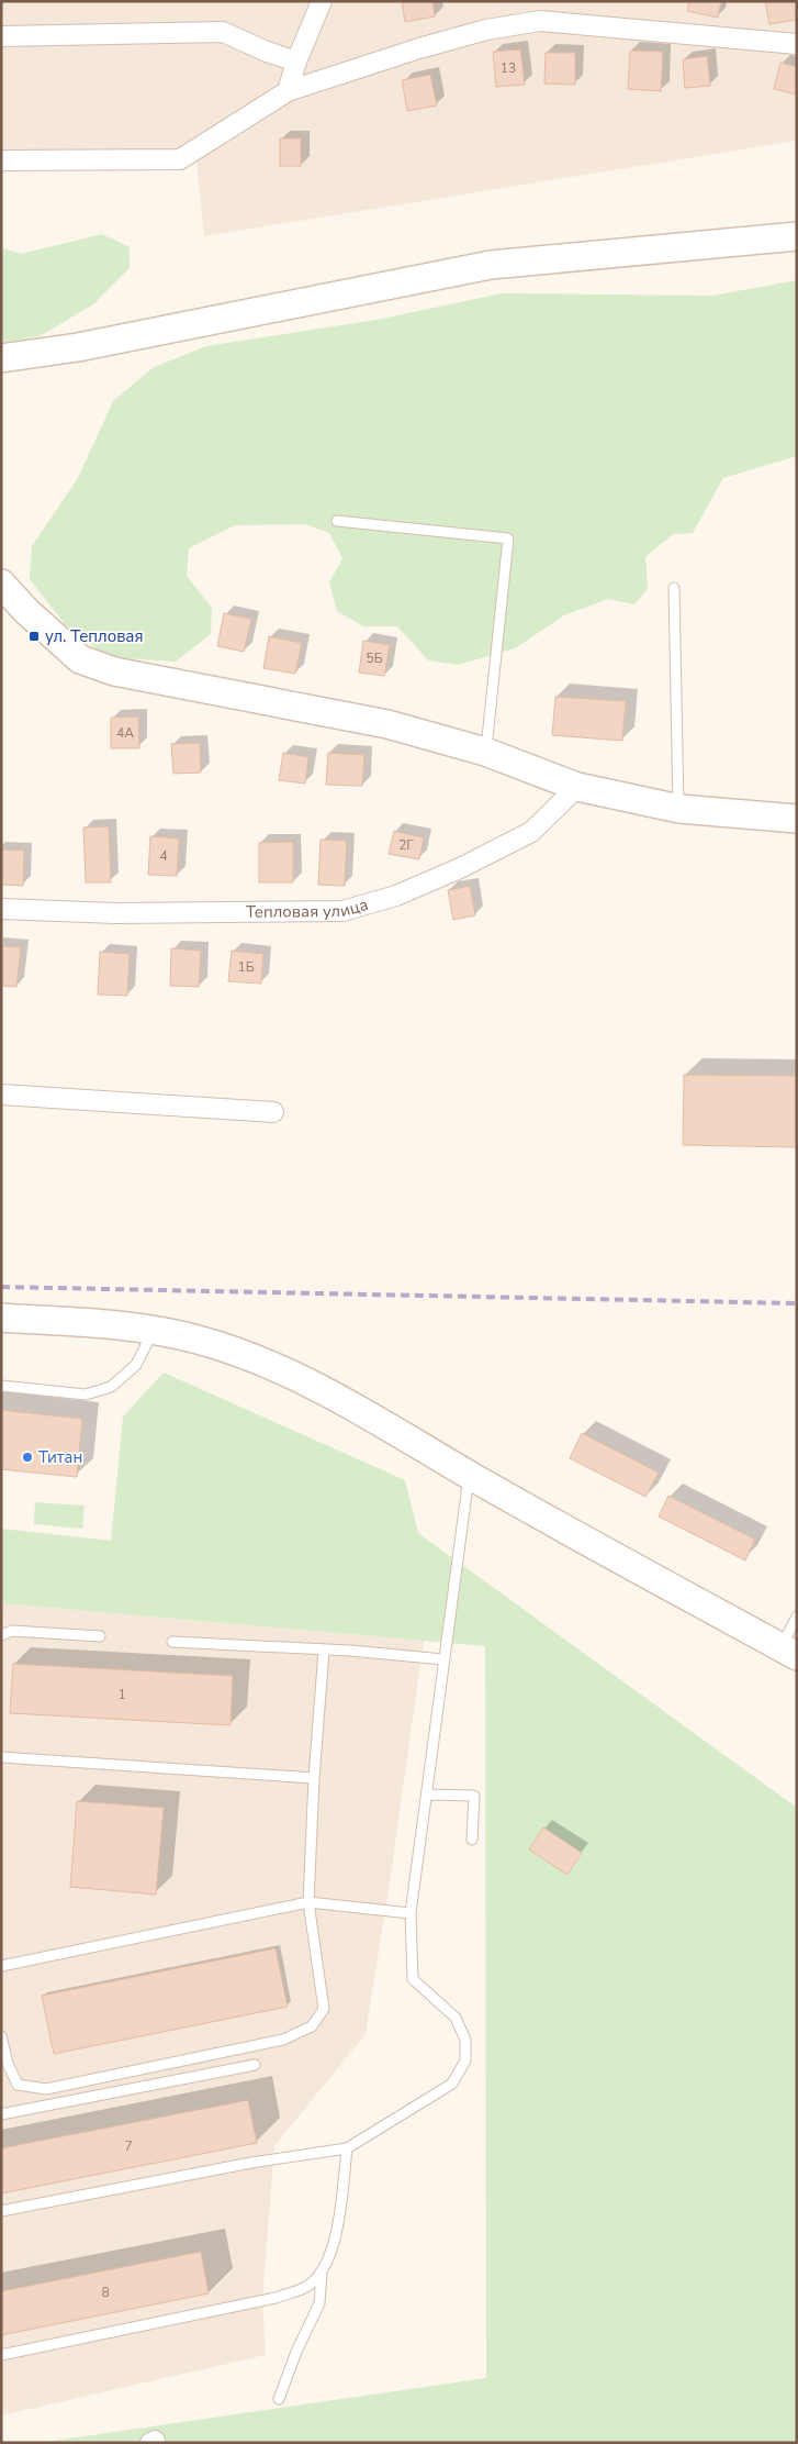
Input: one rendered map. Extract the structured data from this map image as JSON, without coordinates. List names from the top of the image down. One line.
{"streets":{"street":["Тепловая улица"]},"places":{"transit":["ул. Тепловая"],"other":["Титан"]},"house_numbers":["13","5Б","4А","2Г","4","1Б","1","7","8"]}
